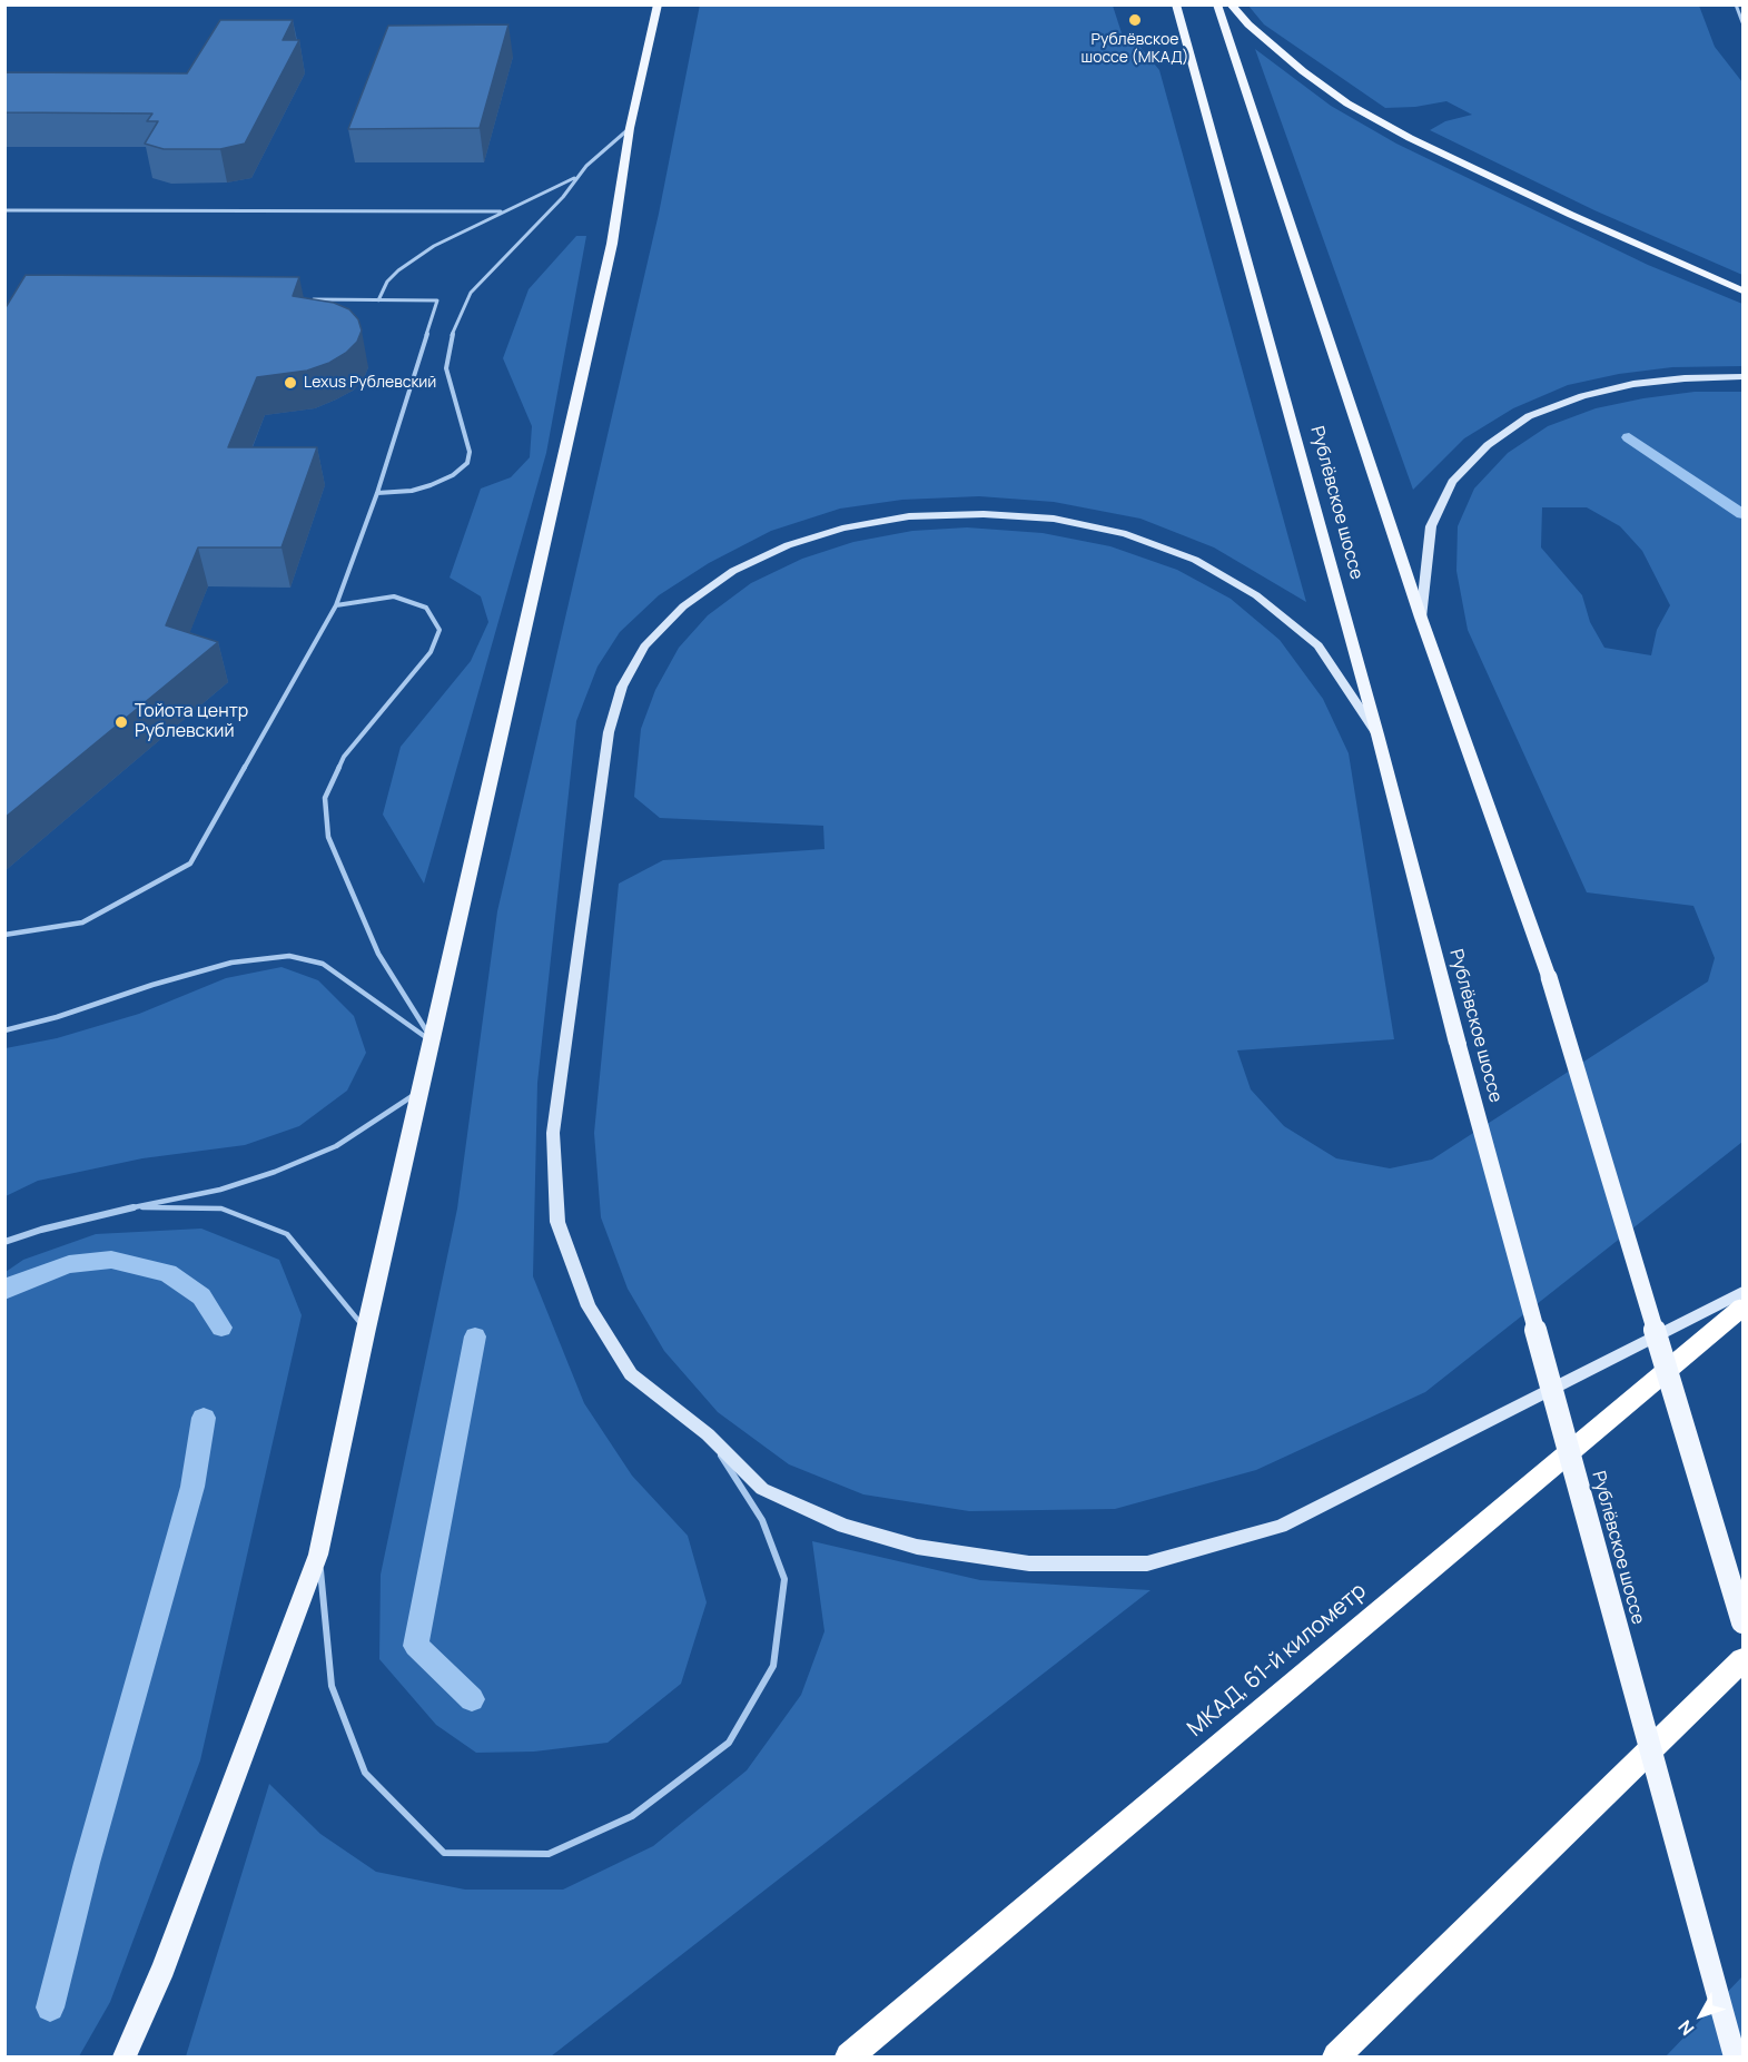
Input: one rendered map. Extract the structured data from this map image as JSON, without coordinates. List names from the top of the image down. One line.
{"streets":{"highway":["МКАД, 61-й километр"],"main road":["Рублёвское шоссе"]},"places":["Рублёвское шоссе (МКАД)","Lexus Рублевский","Тойота центр Рублевский"],"north":"bottom left"}
